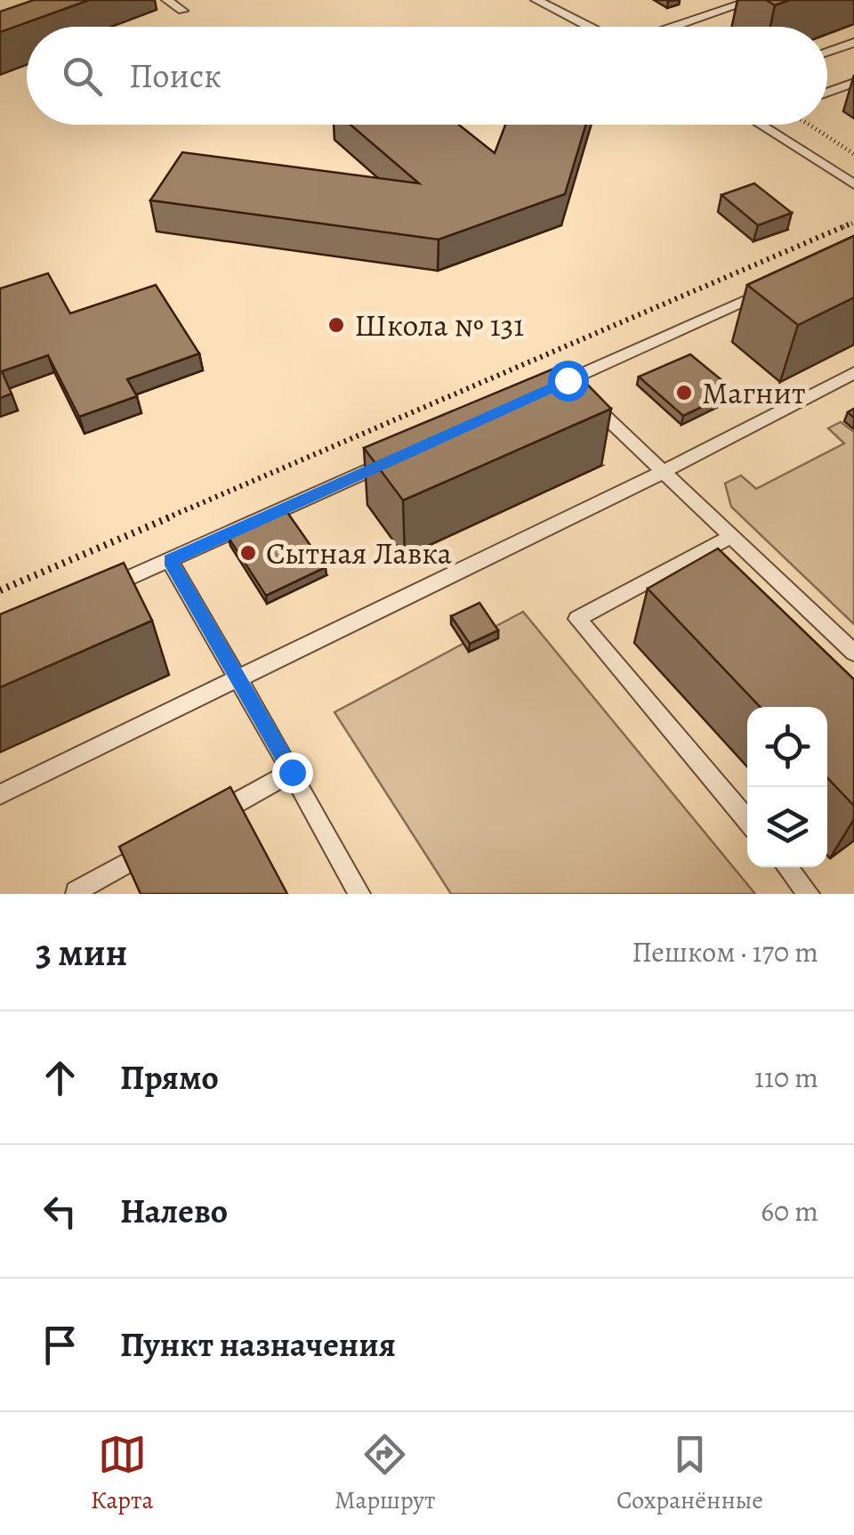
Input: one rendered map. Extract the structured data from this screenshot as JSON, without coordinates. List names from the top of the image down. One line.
{"places":["Школа № 131","Магнит","Сытная Лавка"],"page":{"search":"Поиск","heading":["3 мин","Пешком · 170 m"],"list":[["Прямо","110 m"],["Налево","60 m"],"Пункт назначения"],"nav":["Карта","Маршрут","Сохранённые"]}}
